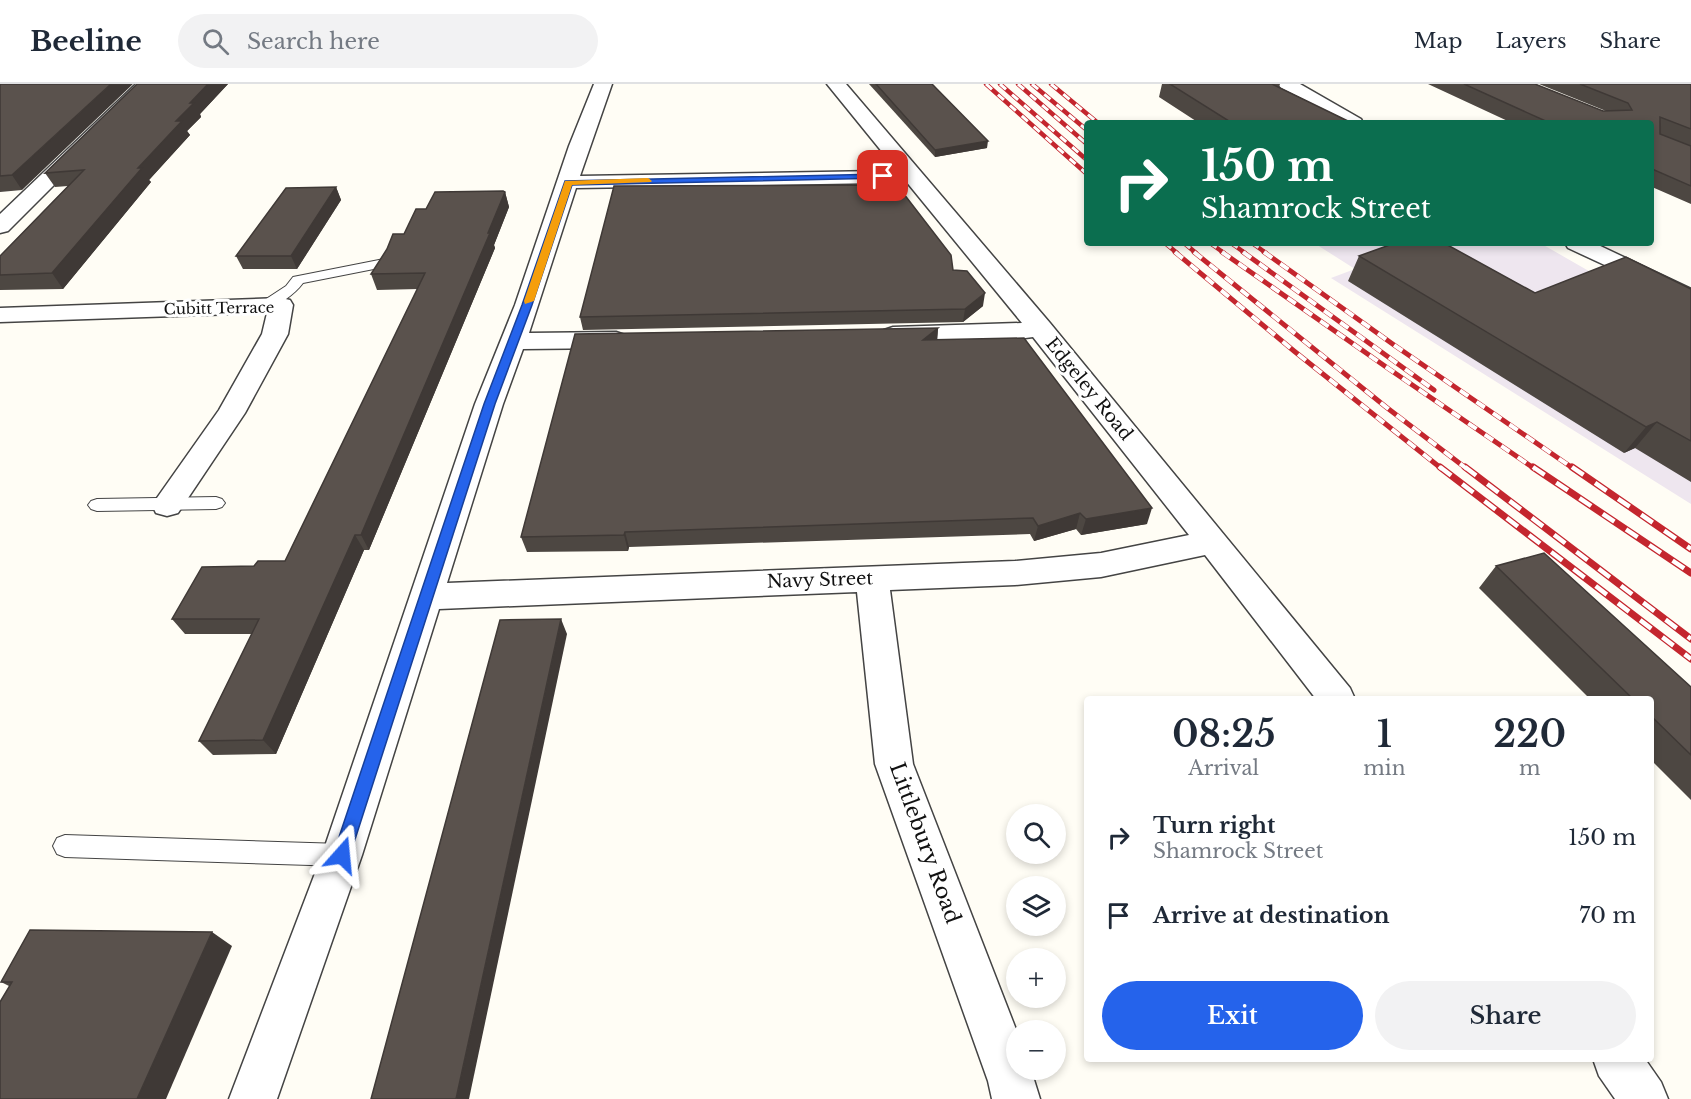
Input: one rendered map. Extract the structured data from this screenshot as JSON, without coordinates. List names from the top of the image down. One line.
{"streets":{"street":["Cubitt Terrace","Edgeley Road","Navy Street","Littlebury Road"]},"crossings":[["Edgeley Road","Navy Street"],["Navy Street","Littlebury Road"]],"page":{"header":"Beeline","search":"Search here","nav":["Map","Layers","Share"],"turn":["150 m","Shamrock Street"],"eta":["08:25","Arrival","1","min","220","m"],"list":[{"name":"Turn right","note":"Shamrock Street","value":"150 m"},{"name":"Arrive at destination","value":"70 m"}],"map_buttons":["+","−"],"buttons":["Exit","Share"]}}
